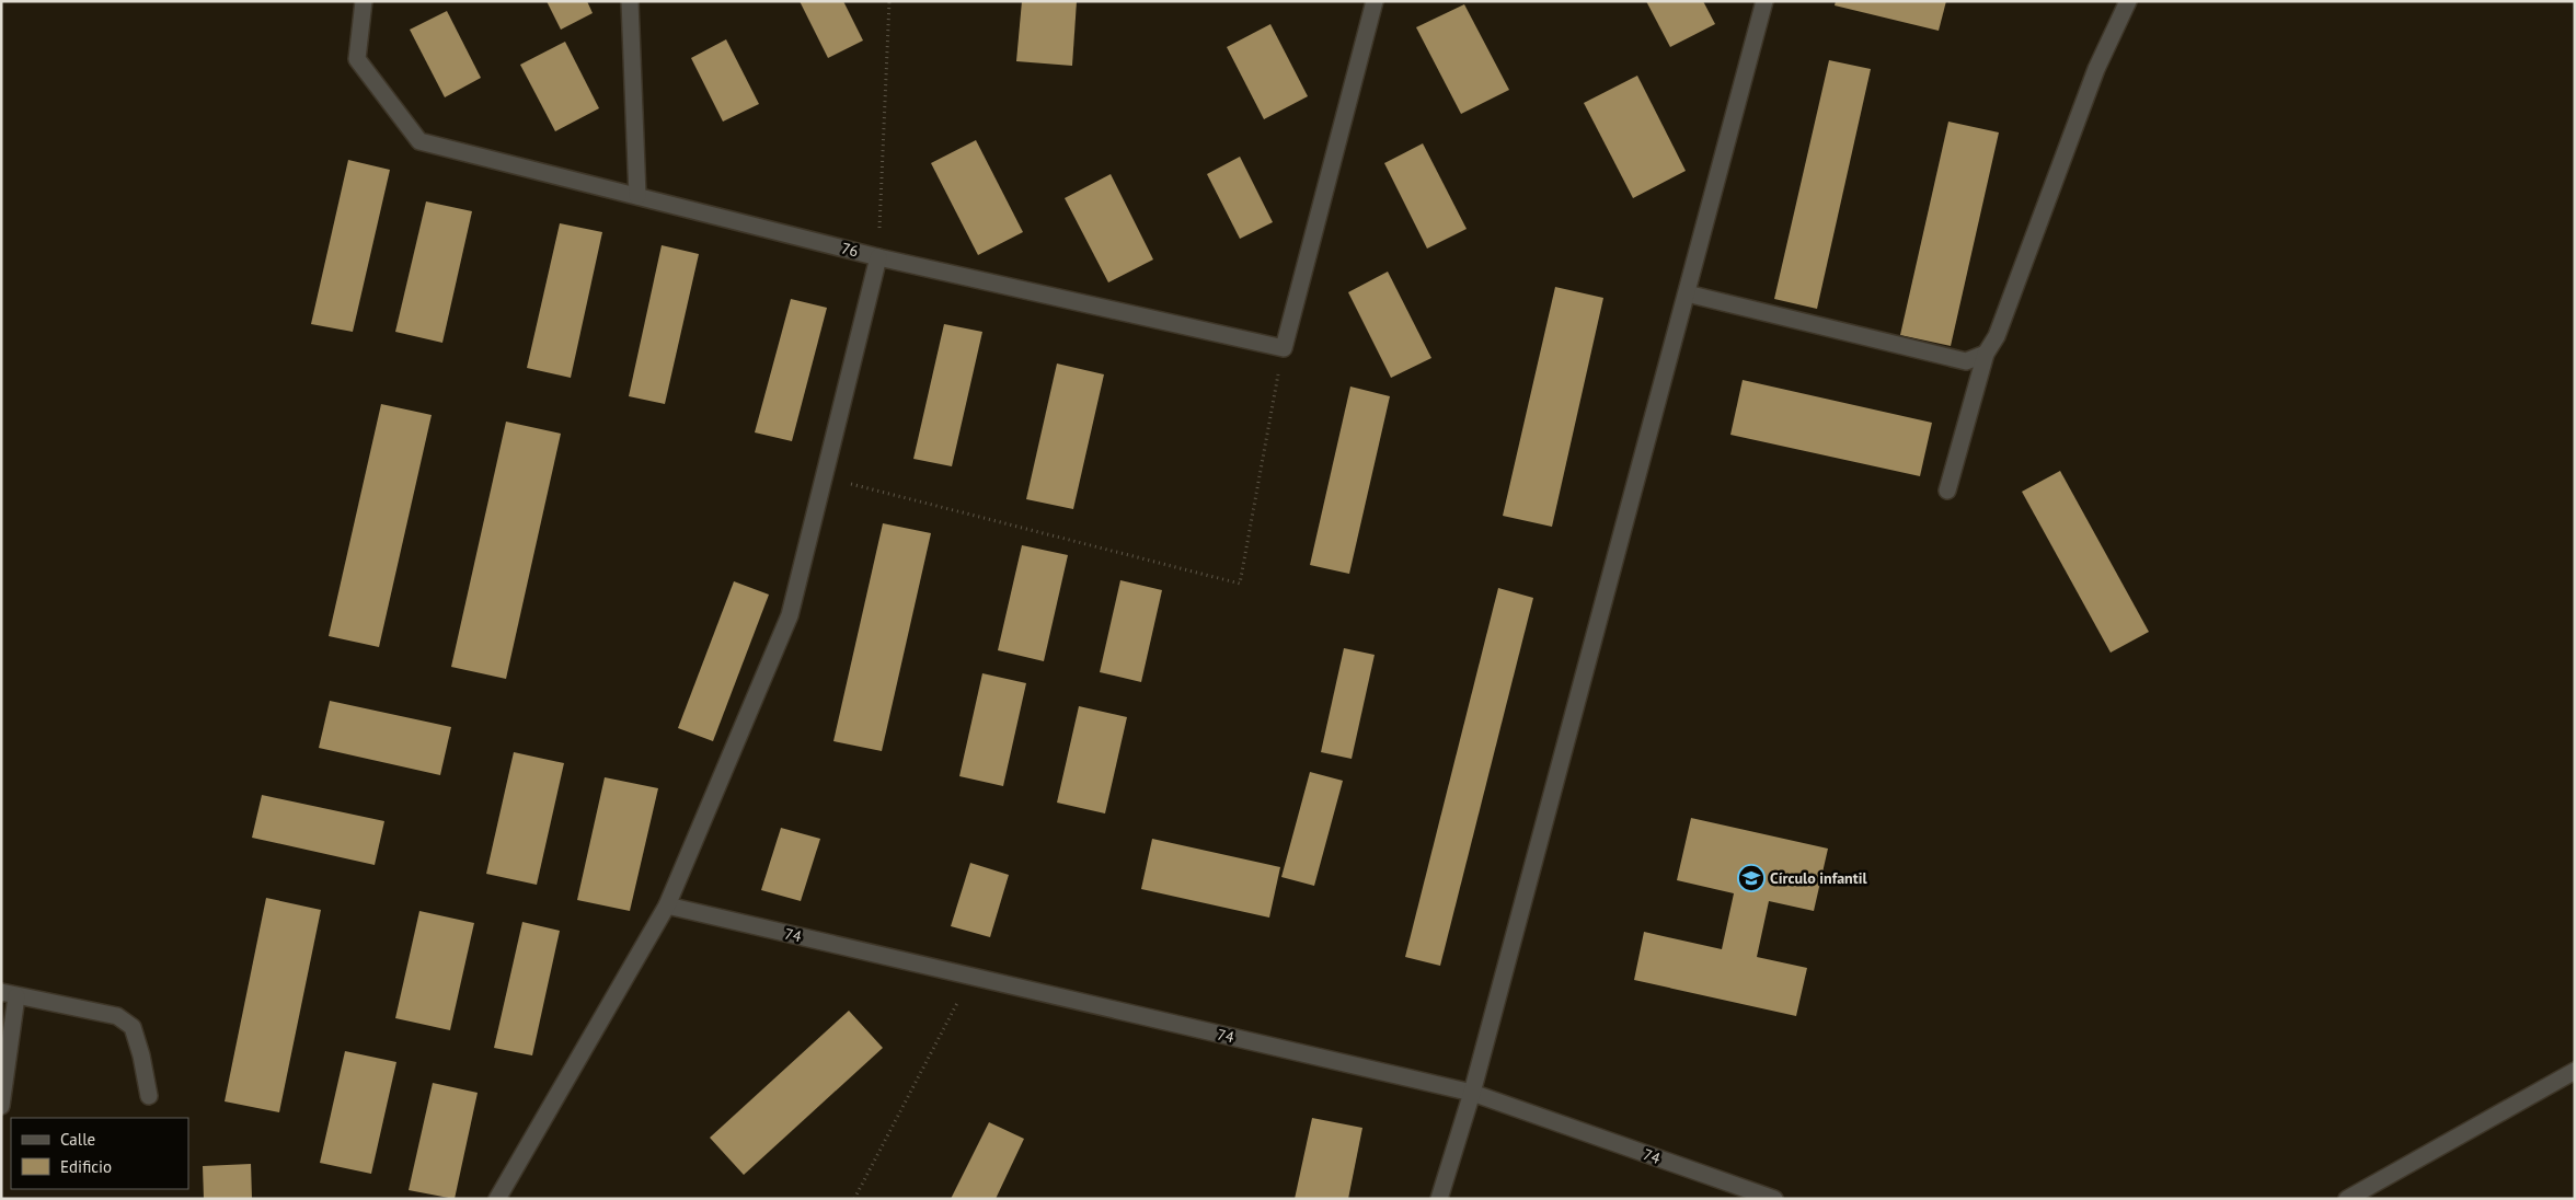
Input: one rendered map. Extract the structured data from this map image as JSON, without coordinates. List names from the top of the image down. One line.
{"streets":{"street":["76","74"]},"places":{"school or university":["Círculo infantil"]},"legend":["Calle","Edificio"]}
